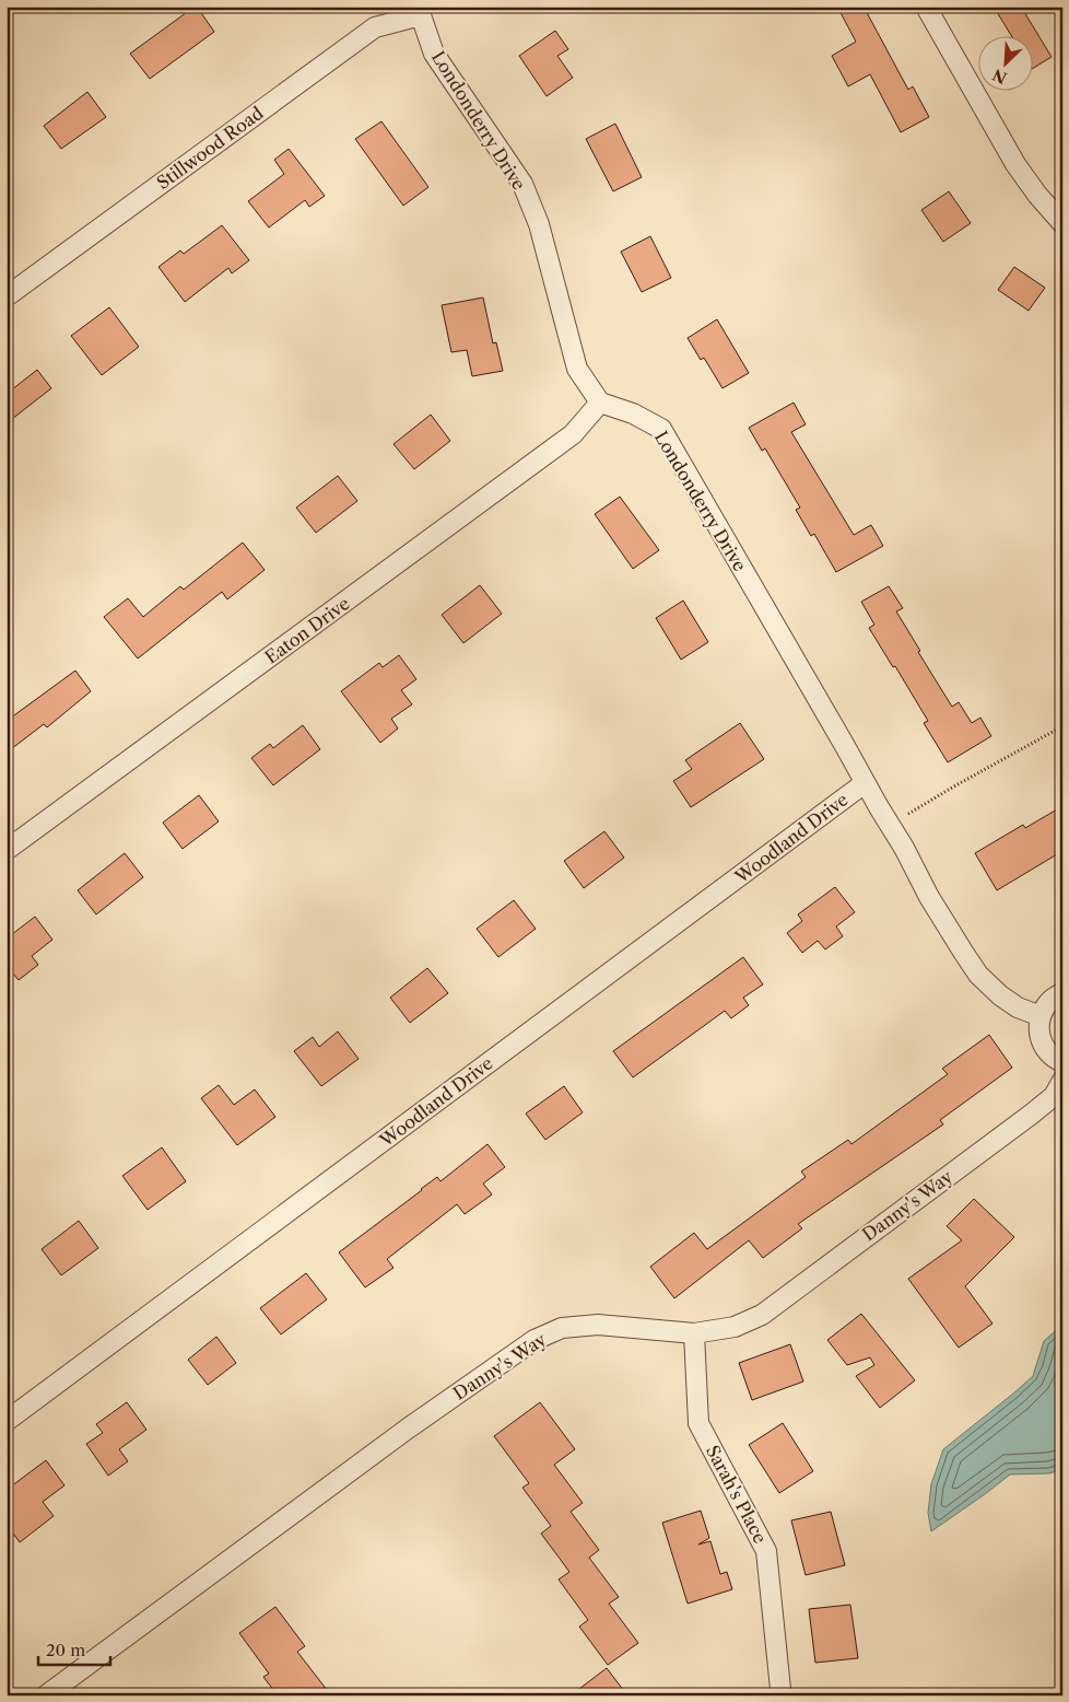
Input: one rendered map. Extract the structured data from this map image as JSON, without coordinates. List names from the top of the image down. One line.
{"streets":{"street":["Londonderry Drive","Stillwood Road","Eaton Drive","Woodland Drive","Danny's Way","Sarah's Place"]},"crossings":[["Londonderry Drive","Stillwood Road"],["Londonderry Drive","Eaton Drive"],["Londonderry Drive","Woodland Drive"],["Danny's Way","Sarah's Place"]],"scale_bar":"20 m","north":"bottom left"}
